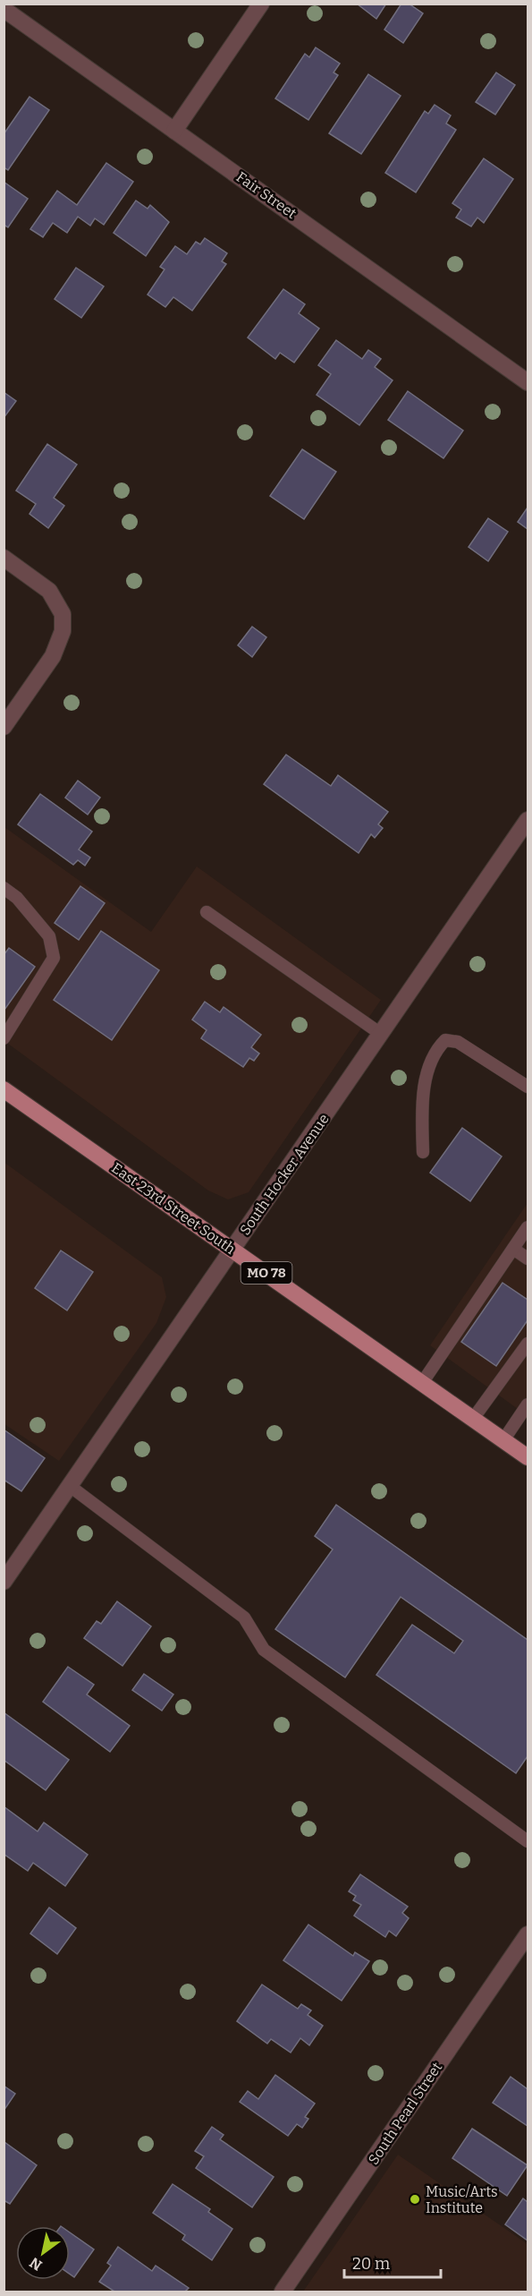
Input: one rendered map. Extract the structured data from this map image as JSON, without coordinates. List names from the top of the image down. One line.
{"streets":{"main road":["East 23rd Street South","MO 78"],"street":["Fair Street","South Hocker Avenue","South Pearl Street"]},"crossings":[["South Hocker Avenue","East 23rd Street South"]],"places":["Music/Arts Institute"],"scale_bar":"20 m","north":"bottom left"}
